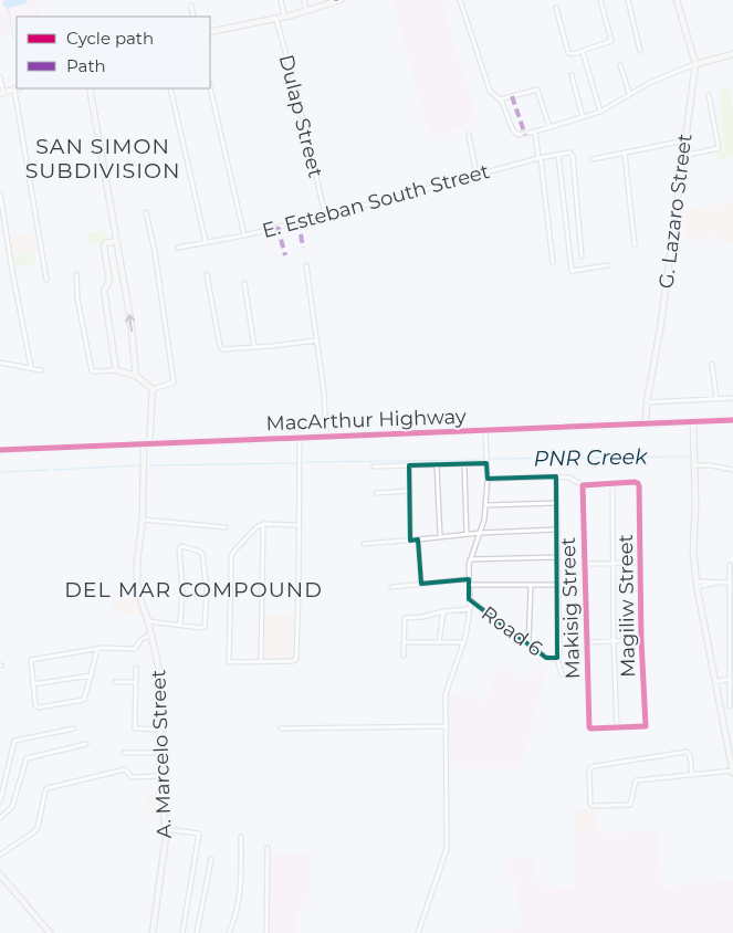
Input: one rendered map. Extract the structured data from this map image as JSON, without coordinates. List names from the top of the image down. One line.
{"streets":{"highway":["MacArthur Highway"],"street":["Dulap Street","E. Esteban South Street","G. Lazaro Street","Magiliw Street","Makisig Street","Road 6","A. Marcelo Street"]},"crossings":[["Dulap Street","E. Esteban South Street"],["G. Lazaro Street","MacArthur Highway"],["MacArthur Highway","A. Marcelo Street"],["Magiliw Street","Makisig Street"]],"districts":["SAN SIMON SUBDIVISION","DEL MAR COMPOUND"],"water":["PNR Creek"],"legend":["Cycle path","Path"]}
